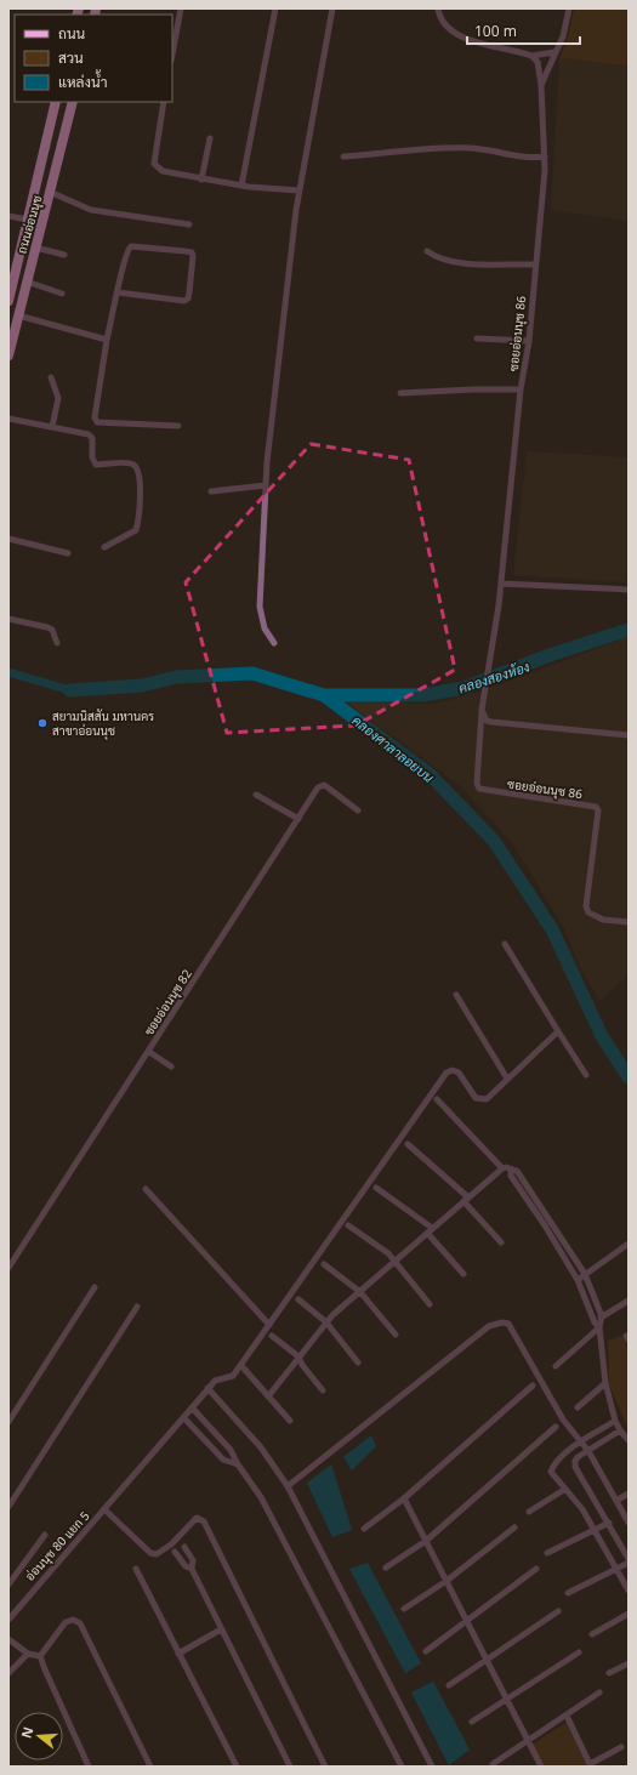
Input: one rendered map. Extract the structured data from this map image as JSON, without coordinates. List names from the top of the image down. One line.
{"streets":{"main road":["ถนนอ่อนนุช"],"street":["ซอยอ่อนนุช 86","ซอยอ่อนนุช 82","อ่อนนุช 80 แยก 5"]},"water":["คลองสองห้อง","คลองศาลาลอยบน"],"places":["สยามนิสสัน มหานคร สาขาอ่อนนุช"],"legend":["ถนน","สวน","แหล่งน้ำ"],"scale_bar":"100 m","north":"left"}
